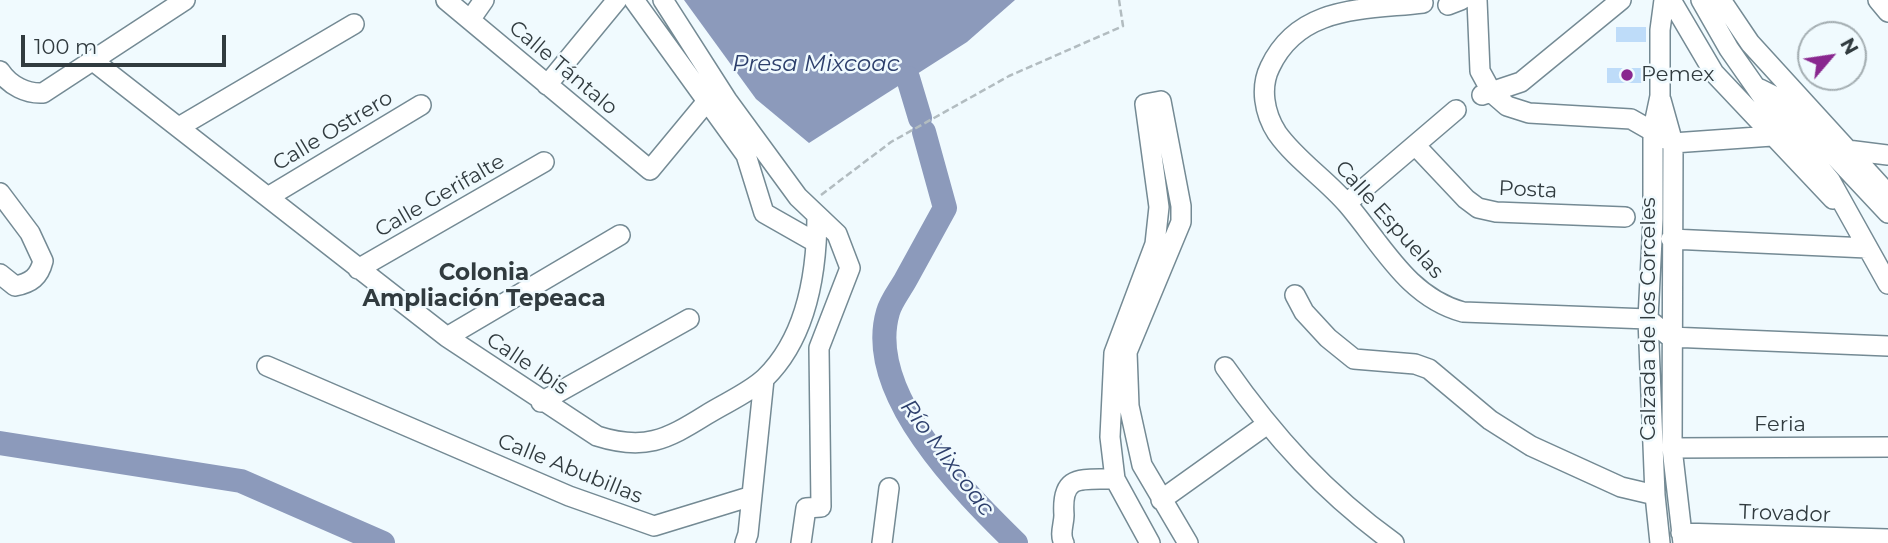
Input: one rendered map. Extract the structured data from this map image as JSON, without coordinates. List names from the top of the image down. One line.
{"streets":{"street":["Calle Tántalo","Calle Ostrero","Posta","Calle Gerifalte","Calle Espuelas","Calzada de los Corceles","Calle Ibis","Feria","Calle Abubillas","Trovador"]},"crossings":[["Calle Ostrero","Calle Ibis"],["Calle Gerifalte","Calle Ibis"],["Calle Espuelas","Calzada de los Corceles"],["Calzada de los Corceles","Feria"],["Calzada de los Corceles","Trovador"]],"districts":["Colonia Ampliación Tepeaca"],"water":["Presa Mixcoac","Río Mixcoac"],"places":["Pemex"],"scale_bar":"100 m","north":"top right"}
